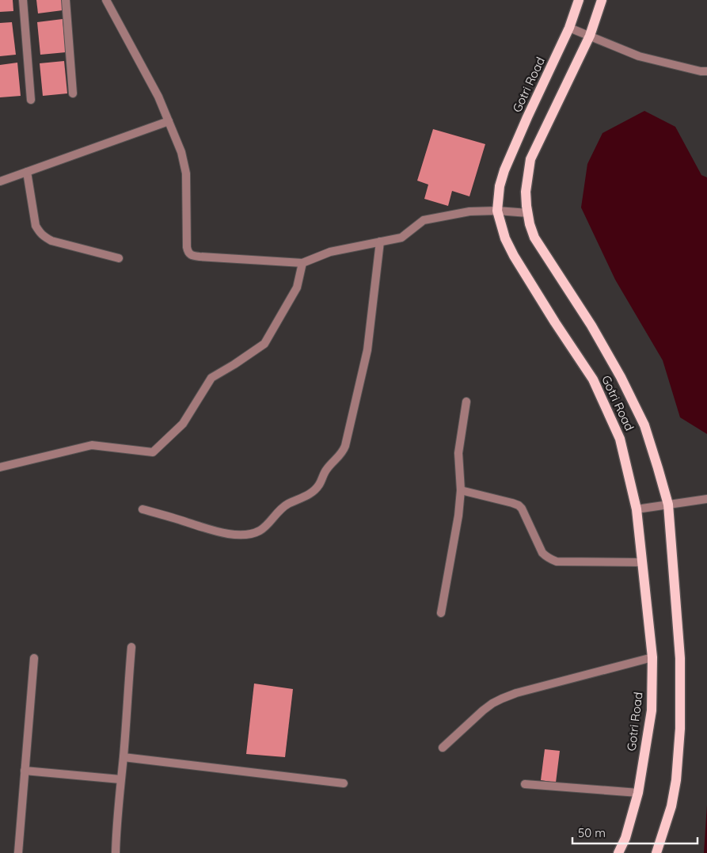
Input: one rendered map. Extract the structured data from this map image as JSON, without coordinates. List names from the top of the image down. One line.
{"streets":{"main road":["Gotri Road"]},"scale_bar":"50 m"}
